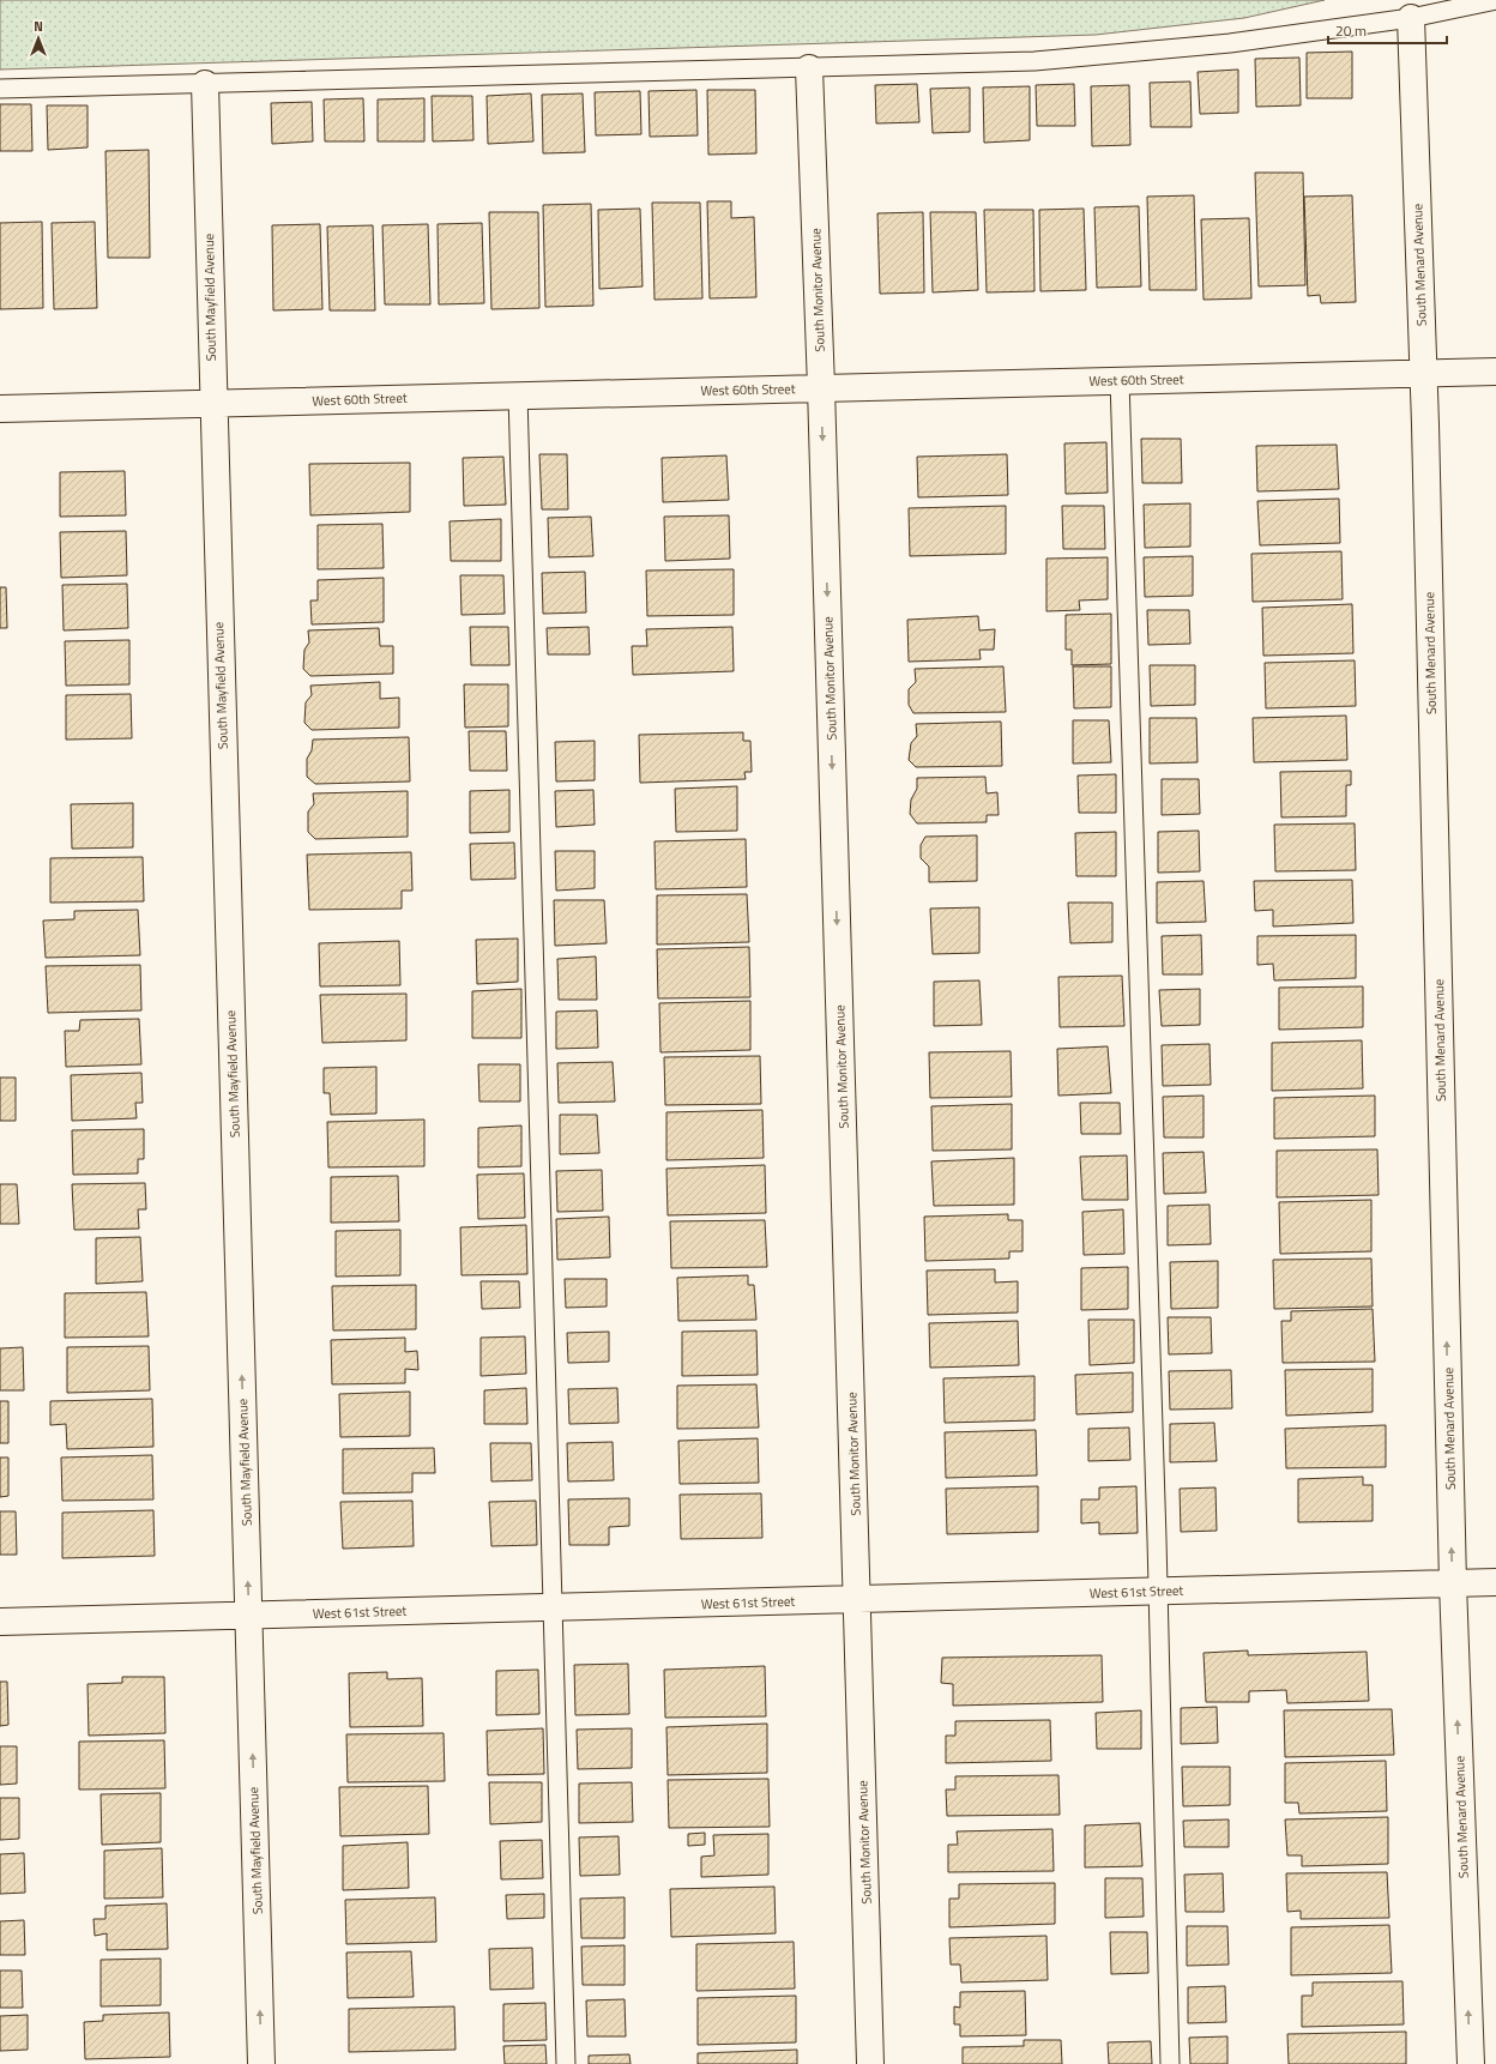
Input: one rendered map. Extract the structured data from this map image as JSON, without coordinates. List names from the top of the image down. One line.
{"streets":{"street":["South Menard Avenue","South Monitor Avenue","South Mayfield Avenue","West 60th Street","West 61st Street"]},"crossings":[["South Menard Avenue","West 60th Street"],["South Menard Avenue","West 61st Street"],["South Monitor Avenue","West 60th Street"],["South Monitor Avenue","West 61st Street"],["South Mayfield Avenue","West 60th Street"],["South Mayfield Avenue","West 61st Street"]],"one_way":["South Menard Avenue","South Monitor Avenue","South Mayfield Avenue"],"scale_bar":"20 m","north":"top"}
